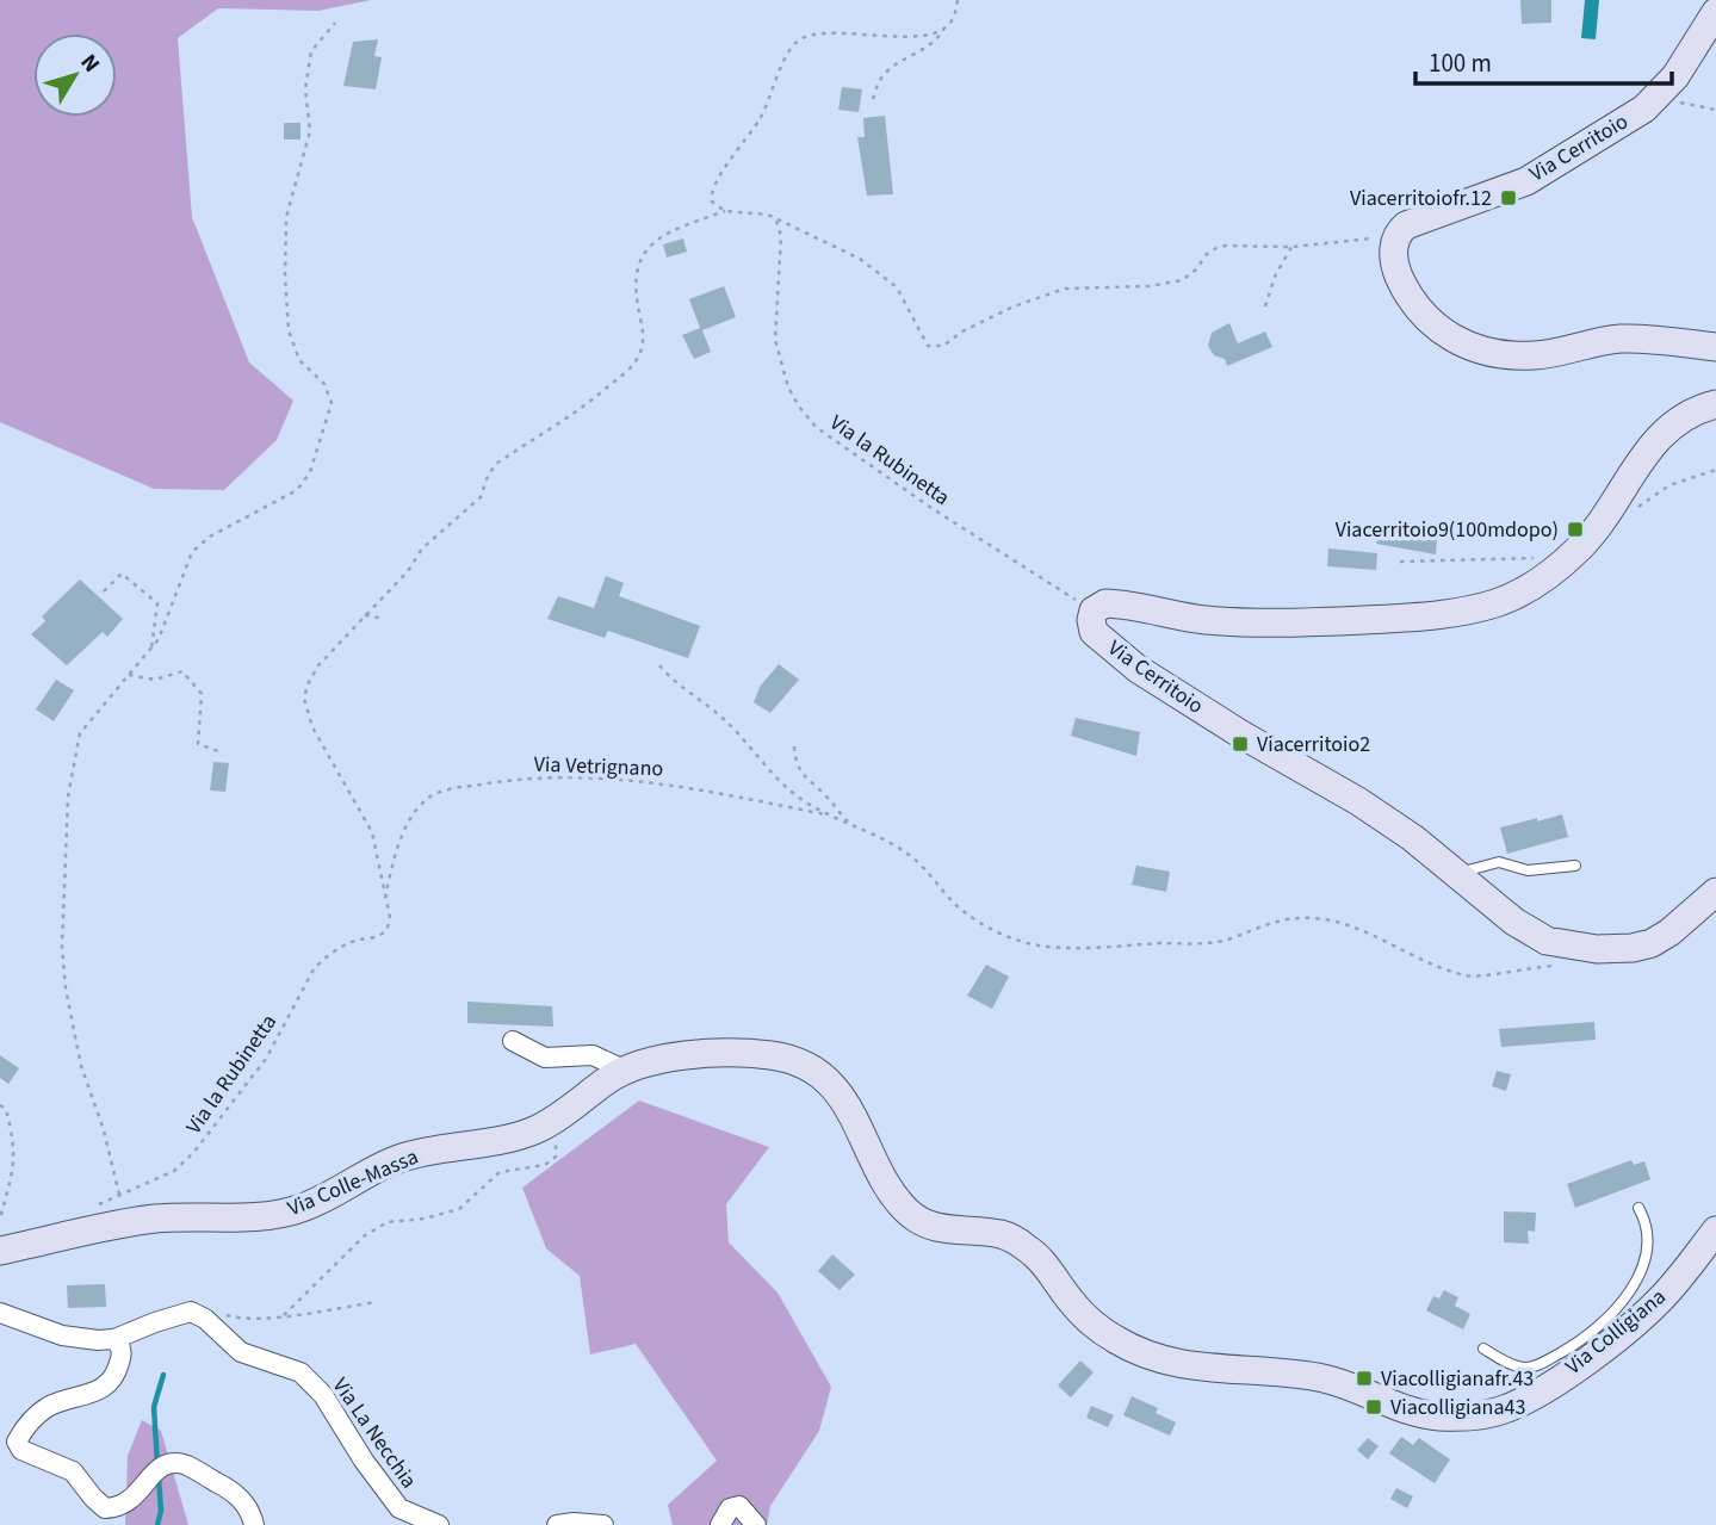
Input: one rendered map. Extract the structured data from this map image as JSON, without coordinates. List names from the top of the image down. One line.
{"streets":{"street":["Via Cerritoio","Via Colle-Massa","Via Colligiana","Via La Necchia"],"path":["Via la Rubinetta","Via Vetrignano"]},"crossings":[["Via Cerritoio","Via la Rubinetta"],["Via la Rubinetta","Via Vetrignano"],["Via Colle-Massa","Via Colligiana"]],"places":{"transit":["Viacerritoiofr.12","Viacerritoio9(100mdopo)","Viacerritoio2","Viacolligianafr.43","Viacolligiana43"]},"scale_bar":"100 m","north":"top right"}
